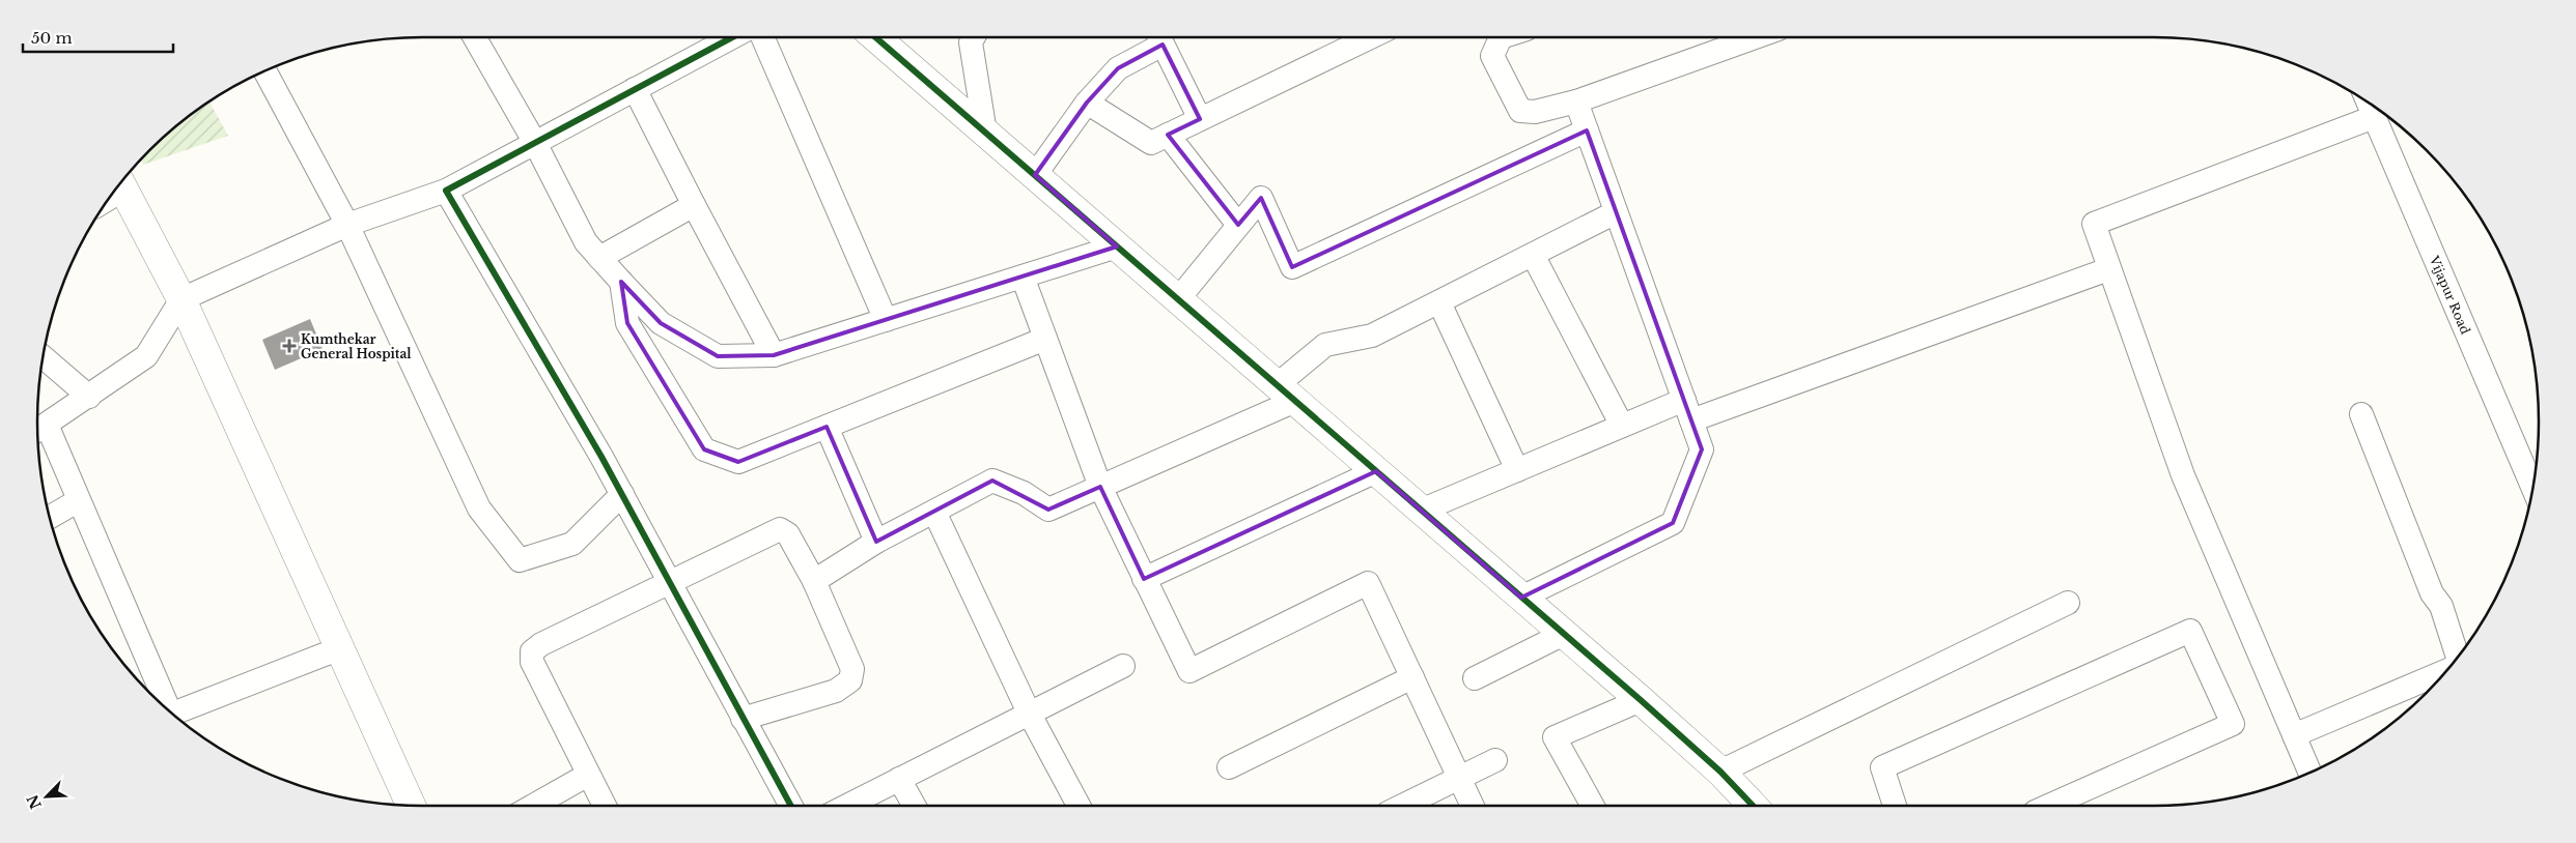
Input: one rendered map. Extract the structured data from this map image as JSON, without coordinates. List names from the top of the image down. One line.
{"streets":{"street":["Vijapur Road"]},"places":{"health":["Kumthekar General Hospital"]},"scale_bar":"50 m","north":"bottom left"}
